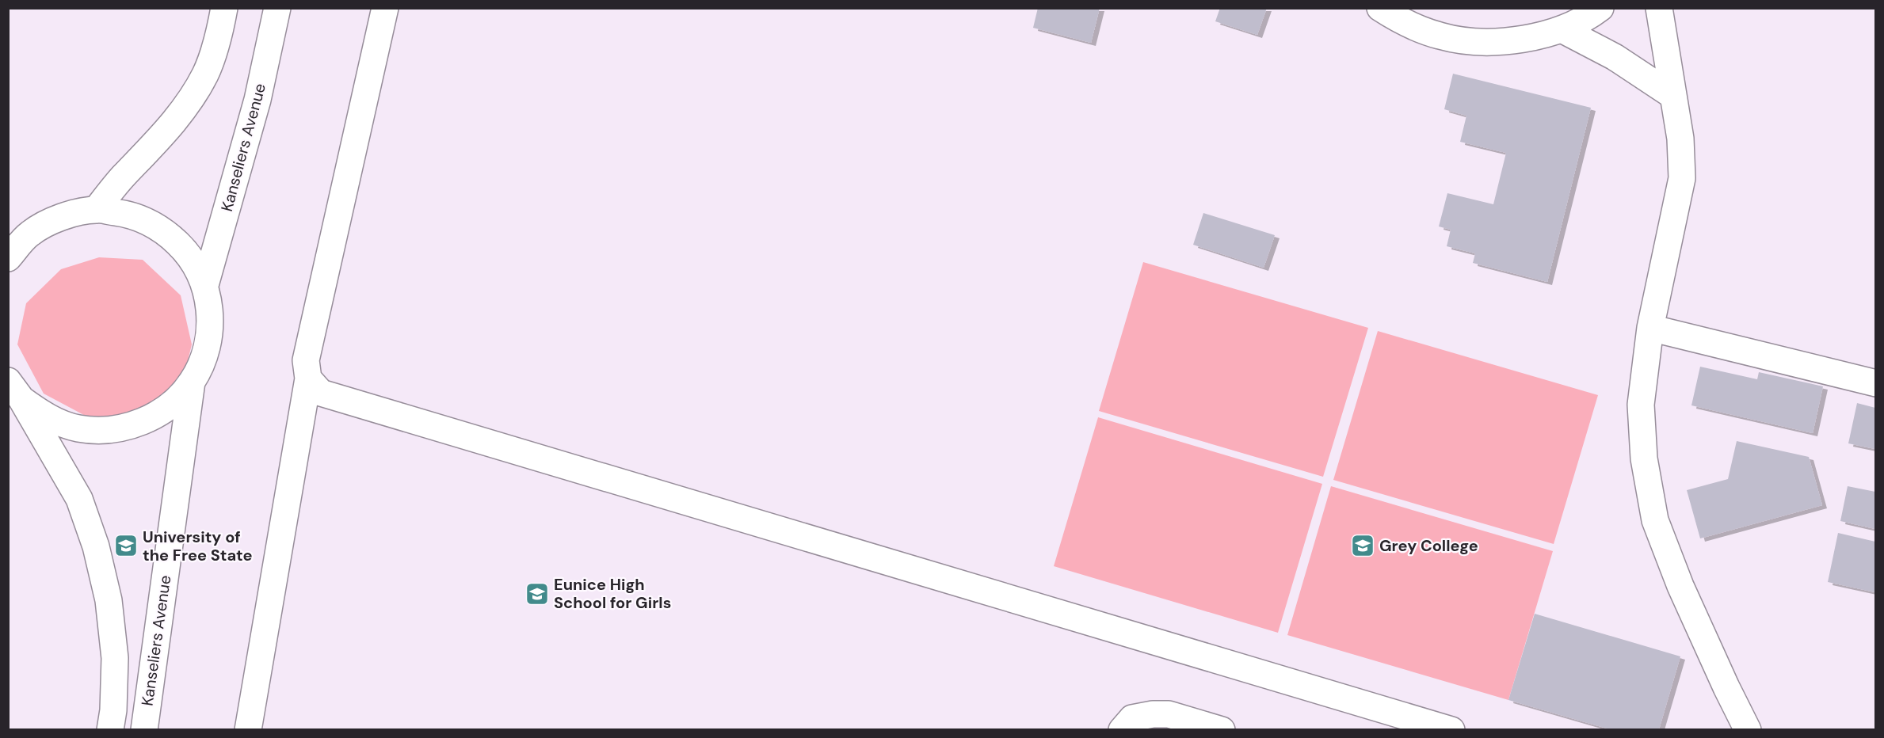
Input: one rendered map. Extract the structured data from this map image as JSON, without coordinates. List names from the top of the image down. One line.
{"streets":{"street":["Kanseliers Avenue"]},"places":{"school or university":["University of the Free State","Grey College","Eunice High School for Girls"]}}
